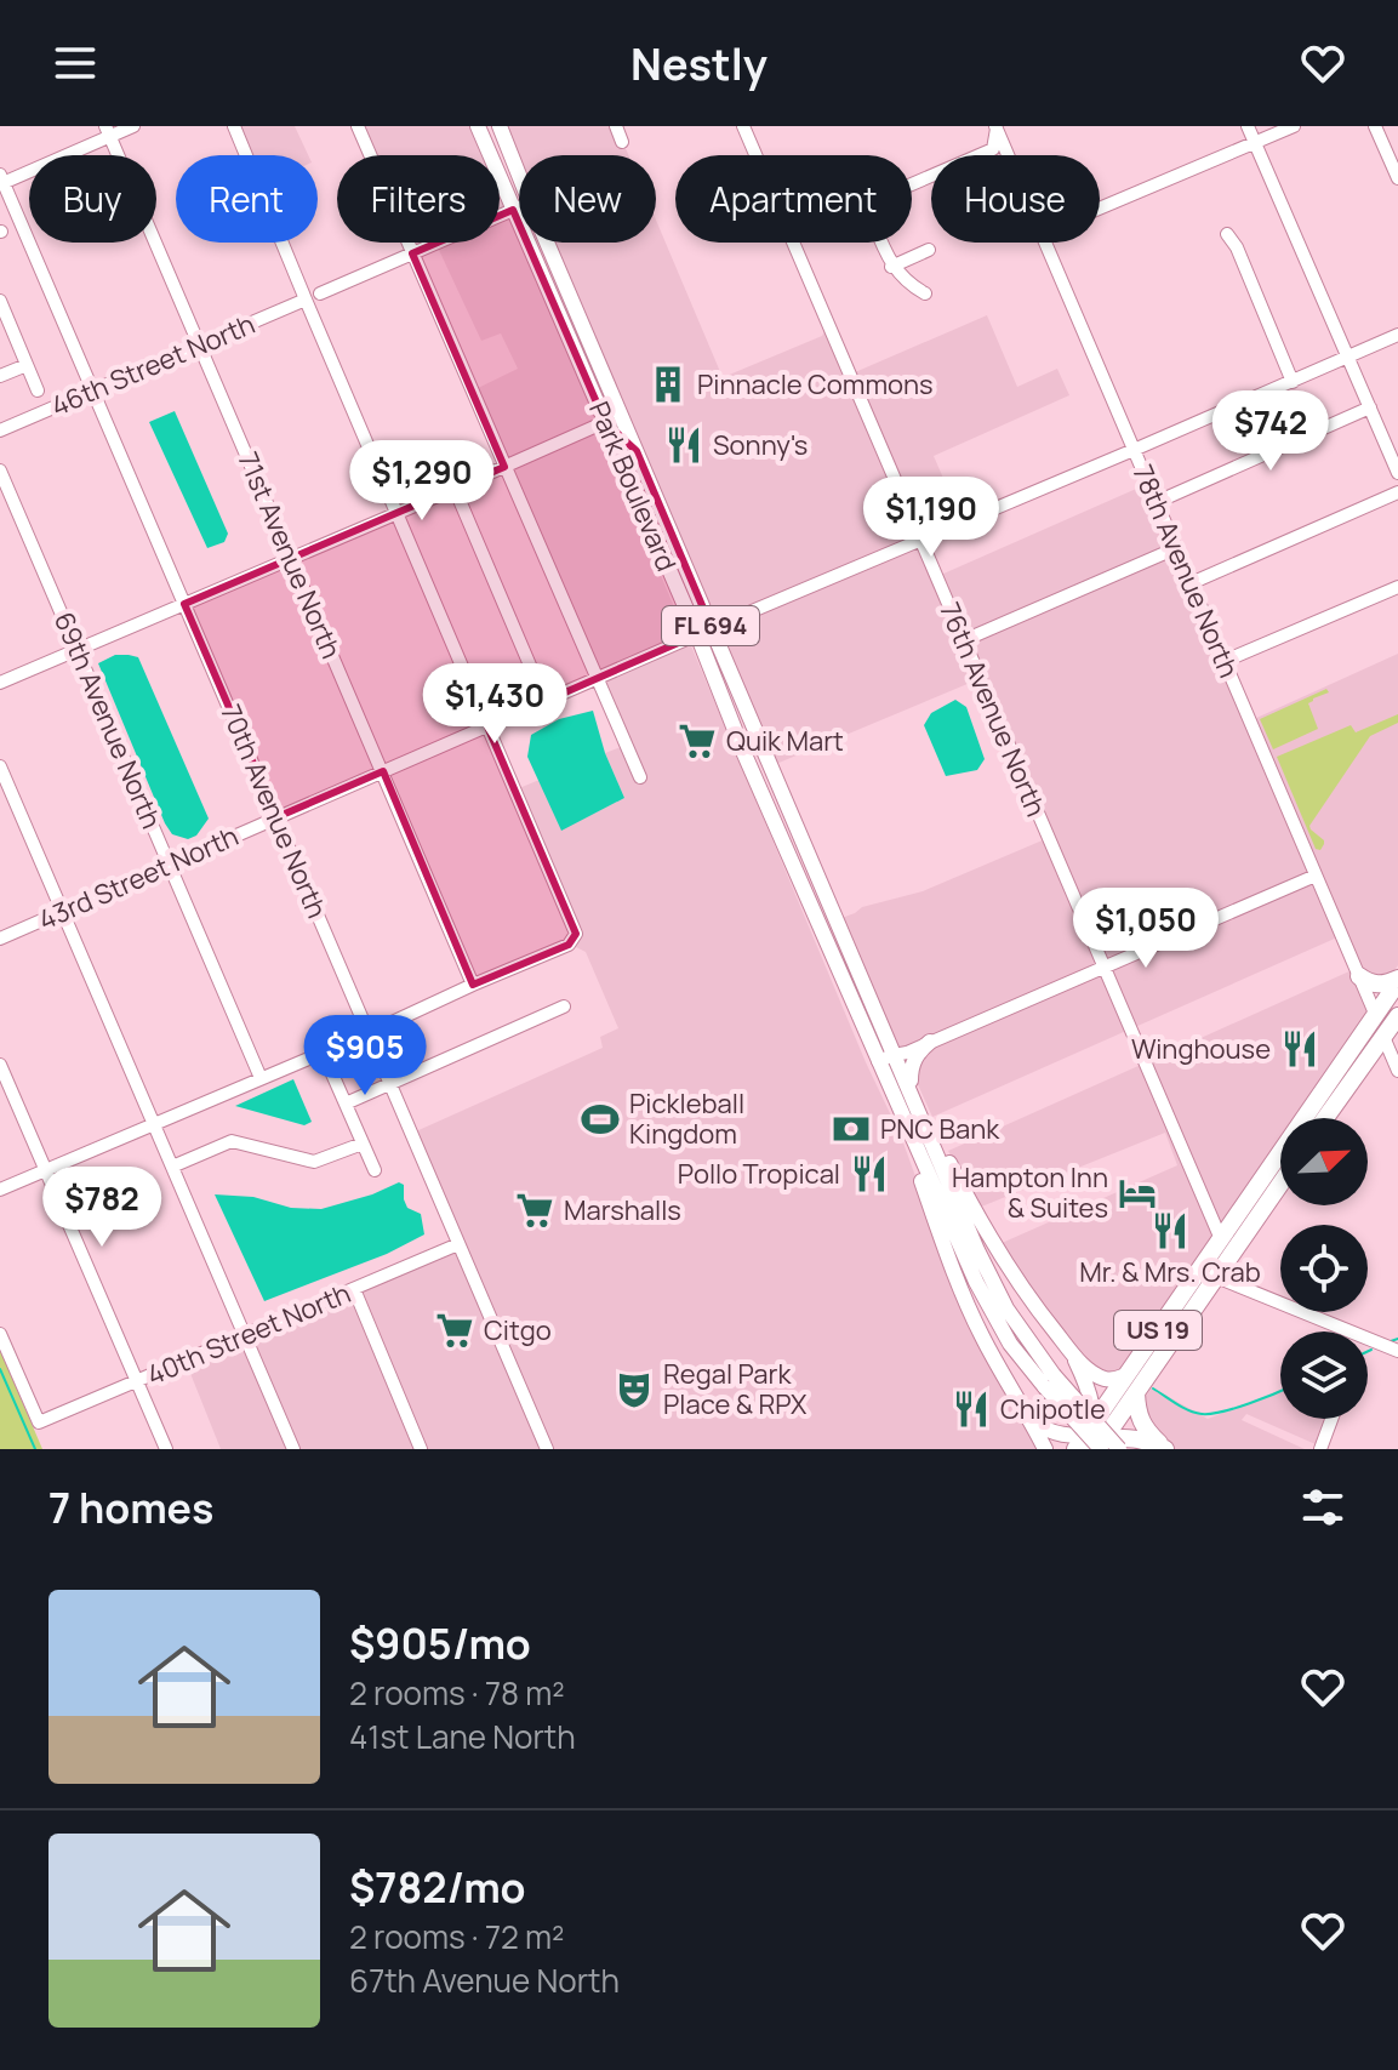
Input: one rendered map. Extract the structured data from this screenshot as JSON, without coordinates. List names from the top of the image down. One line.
{"streets":{"highway":["US 19"],"main road":["Park Boulevard","FL 694"],"street":["46th Street North","71st Avenue North","78th Avenue North","76th Avenue North","69th Avenue North","70th Avenue North","43rd Street North","40th Street North"]},"crossings":[["46th Street North","71st Avenue North"],["46th Street North","70th Avenue North"],["Park Boulevard","FL 694"],["Park Boulevard","43rd Street North"],["71st Avenue North","43rd Street North"],["78th Avenue North","43rd Street North"],["78th Avenue North","US 19"],["FL 694","US 19"],["76th Avenue North","43rd Street North"],["76th Avenue North","US 19"],["69th Avenue North","43rd Street North"],["70th Avenue North","43rd Street North"],["70th Avenue North","40th Street North"]],"places":{"building":["Pinnacle Commons"],"restaurant":["Sonny's","Winghouse","Pollo Tropical","Mr. & Mrs. Crab","Chipotle"],"supermarket":["Quik Mart","Marshalls","Citgo"],"sports":["Pickleball Kingdom"],"bank":["PNC Bank"],"hotel":["Hampton Inn & Suites"],"theatre":["Regal Park Place & RPX"]},"north":"top right","page":{"header":"Nestly","chip":["Buy","Rent","Filters","New","Apartment","House"],"price":["$742","$1,290","$1,190","$1,430","$1,050","$905","$782"],"heading":"7 homes","list":[{"name":"$905/mo","note":"2 rooms · 78 m² · 41st Lane North"},{"name":"$782/mo","note":"2 rooms · 72 m² · 67th Avenue North"}]}}
